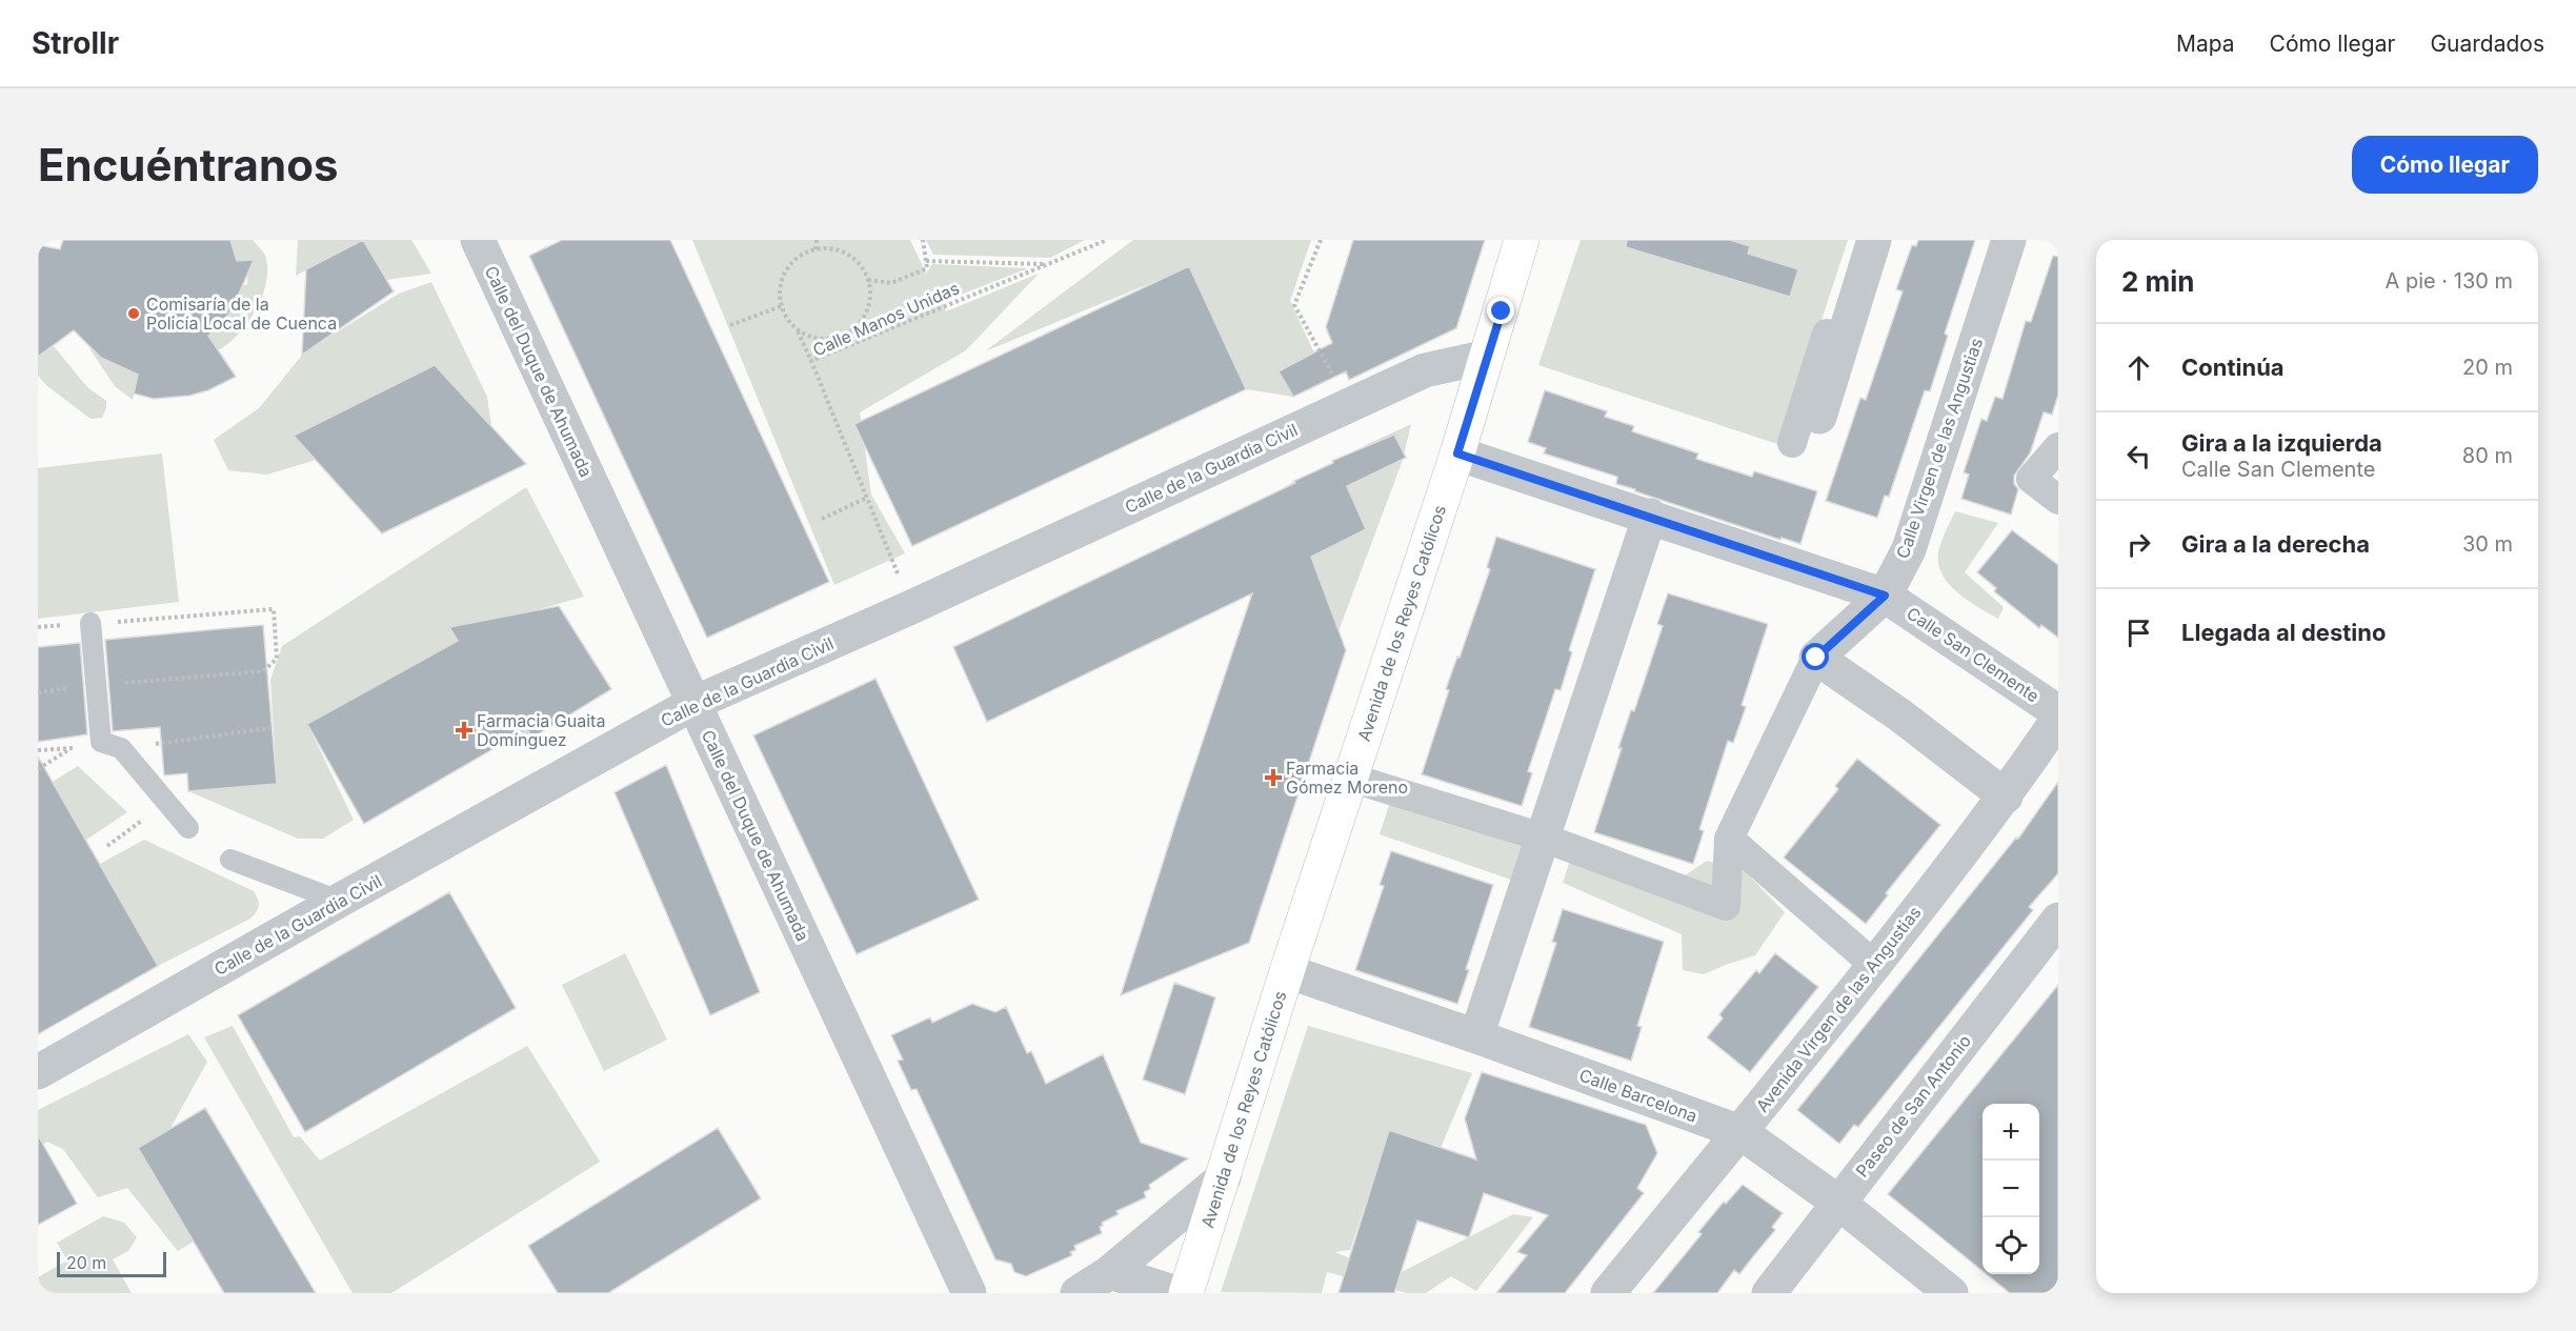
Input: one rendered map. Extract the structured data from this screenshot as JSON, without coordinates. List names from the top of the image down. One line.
{"streets":{"main road":["Avenida de los Reyes Católicos"],"street":["Calle del Duque de Ahumada","Calle Virgen de las Angustias","Calle de la Guardia Civil","Calle San Clemente","Avenida Virgen de las Angustias","Calle Barcelona","Paseo de San Antonio"],"path":["Calle Manos Unidas"]},"crossings":[["Calle Manos Unidas","Calle de la Guardia Civil"],["Calle del Duque de Ahumada","Calle de la Guardia Civil"],["Calle Virgen de las Angustias","Calle San Clemente"],["Calle de la Guardia Civil","Avenida de los Reyes Católicos"],["Avenida de los Reyes Católicos","Calle San Clemente"],["Avenida de los Reyes Católicos","Calle Barcelona"],["Avenida Virgen de las Angustias","Calle Barcelona"],["Calle Barcelona","Paseo de San Antonio"]],"places":{"other":["Comisaría de la Policía Local de Cuenca"],"health":["Farmacia Guaita Domínguez","Farmacia Gómez Moreno"]},"scale_bar":"20 m","page":{"header":"Strollr","nav":["Mapa","Cómo llegar","Guardados"],"buttons":"Cómo llegar","title":"Encuéntranos","heading":["2 min","A pie · 130 m"],"list":[["Continúa","20 m"],["Gira a la izquierda","Calle San Clemente","80 m"],["Gira a la derecha","30 m"],"Llegada al destino"],"map_buttons":["+","−"],"scale":"20 m"}}
